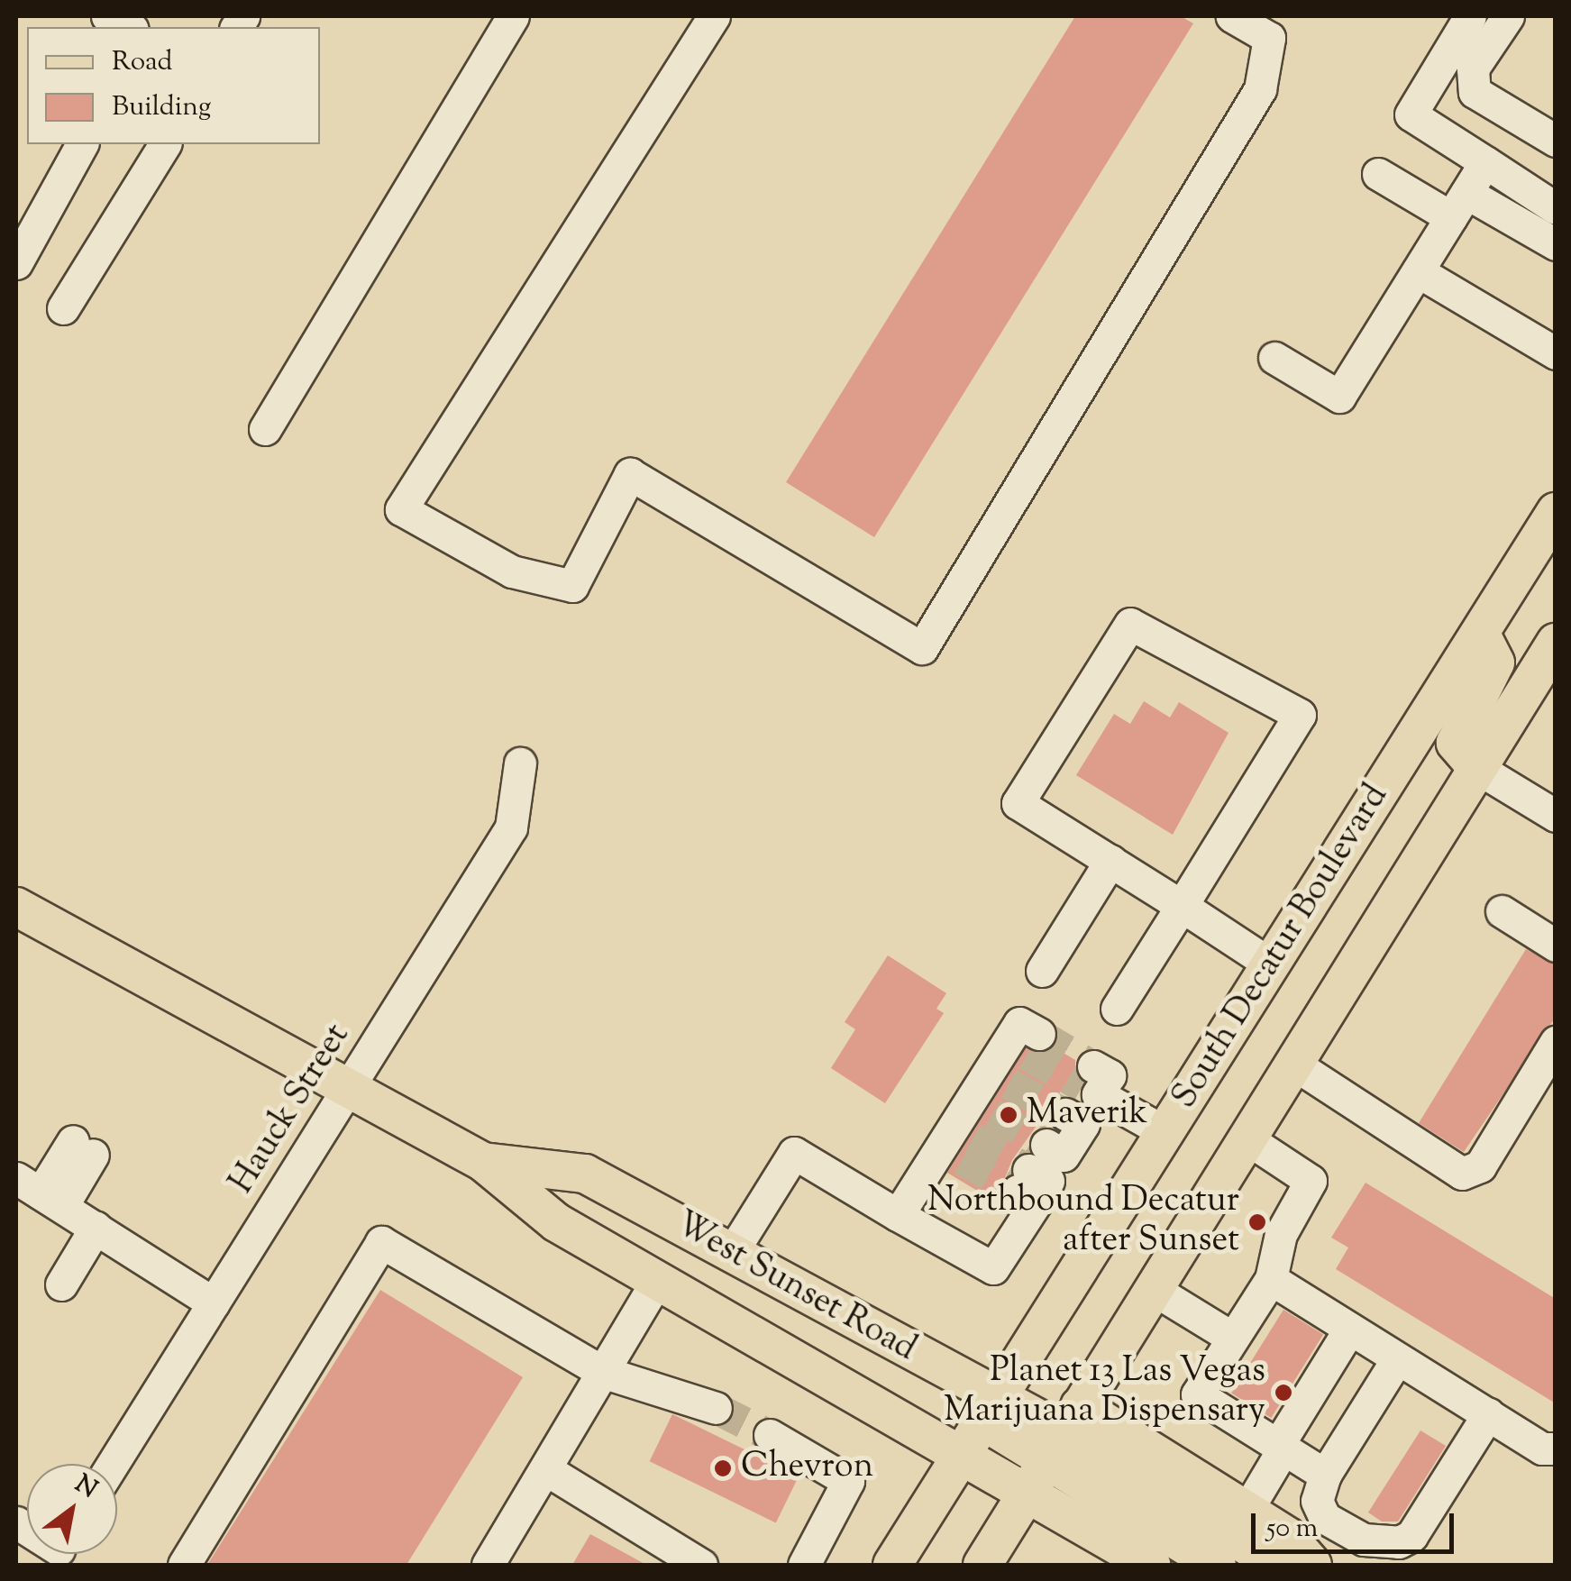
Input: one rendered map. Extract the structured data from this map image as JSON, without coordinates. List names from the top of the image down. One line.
{"streets":{"main road":["South Decatur Boulevard","West Sunset Road"],"street":["Hauck Street"]},"crossings":[["South Decatur Boulevard","West Sunset Road"],["Hauck Street","West Sunset Road"]],"places":["Maverik","Northbound Decatur after Sunset","Planet 13 Las Vegas Marijuana Dispensary","Chevron"],"legend":["Road","Building"],"scale_bar":"50 m","north":"top right"}
